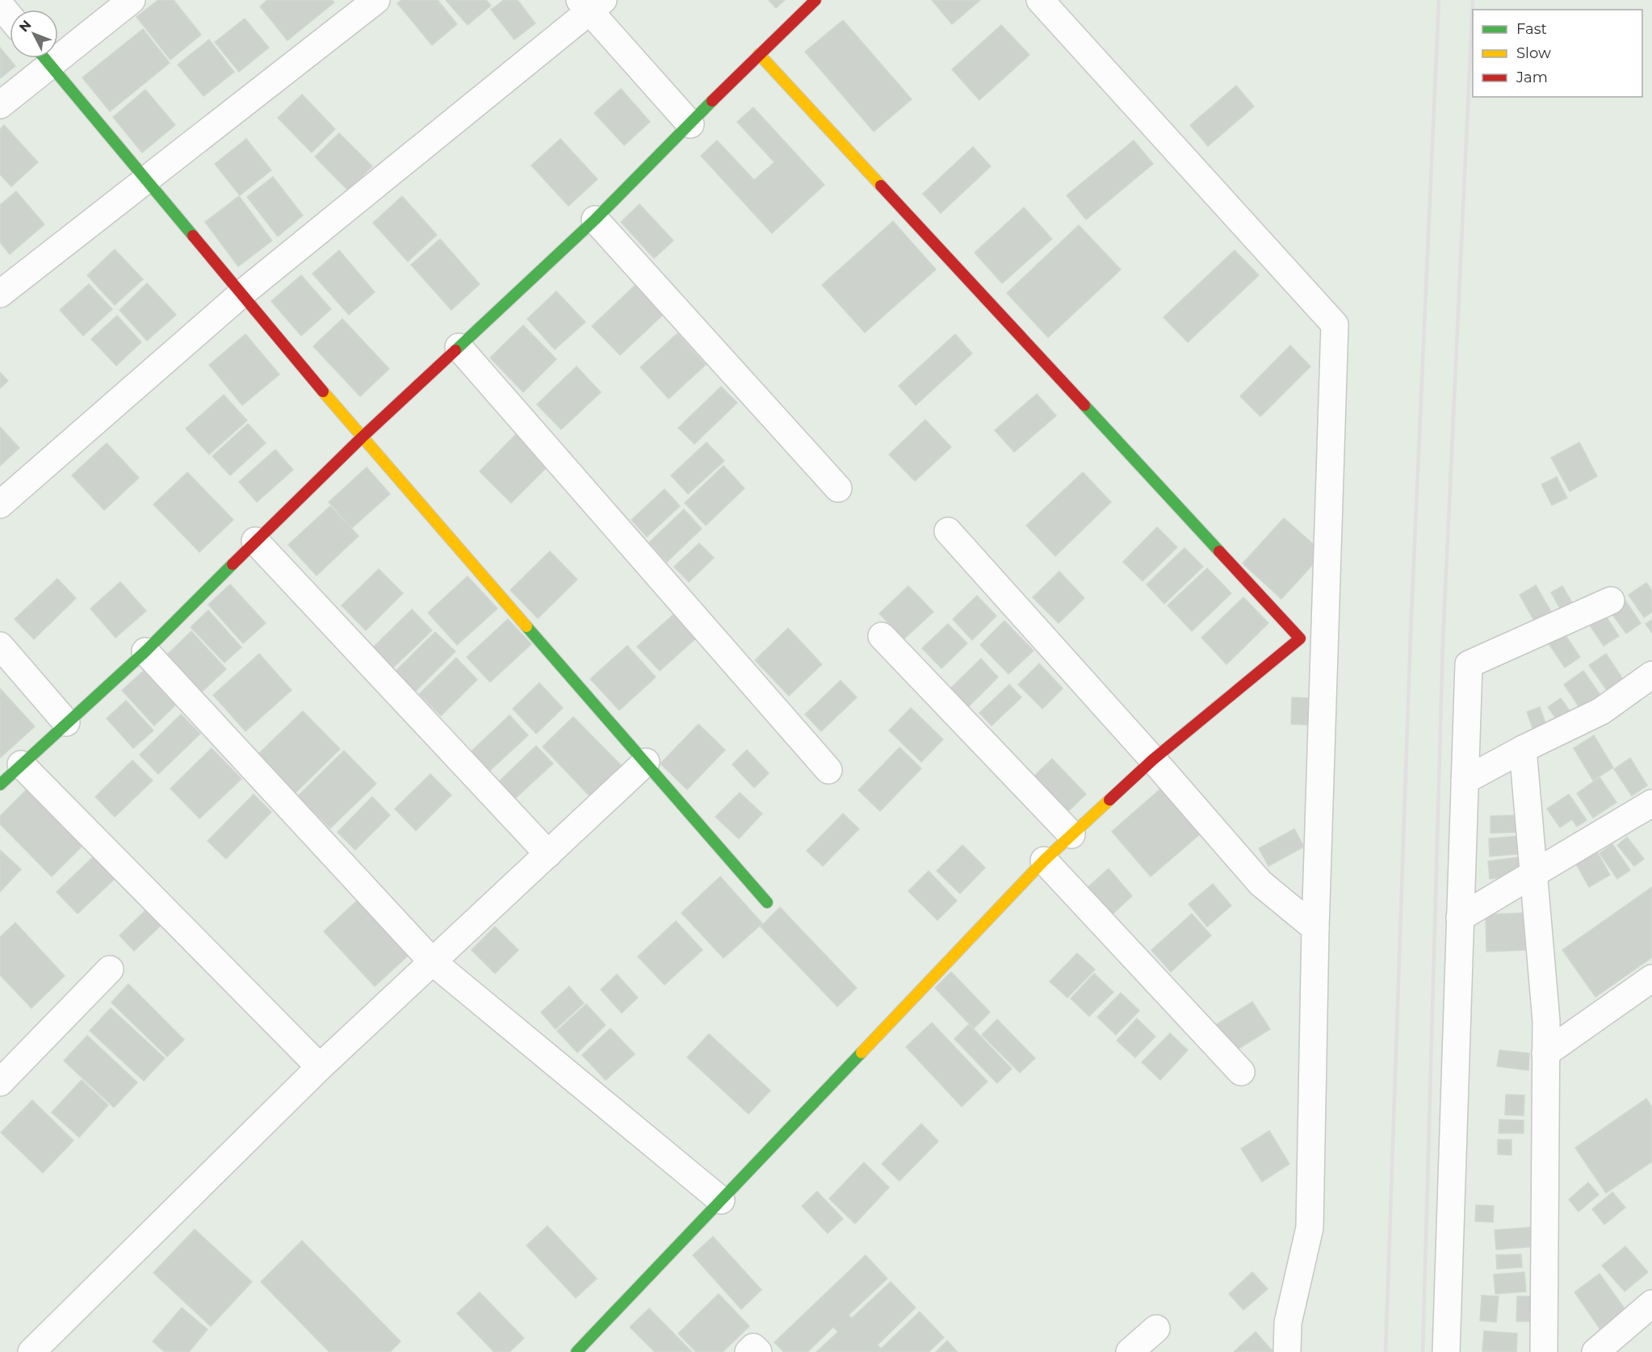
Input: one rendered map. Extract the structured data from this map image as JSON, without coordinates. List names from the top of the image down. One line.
{"legend":["Fast","Slow","Jam"],"north":"top left"}
